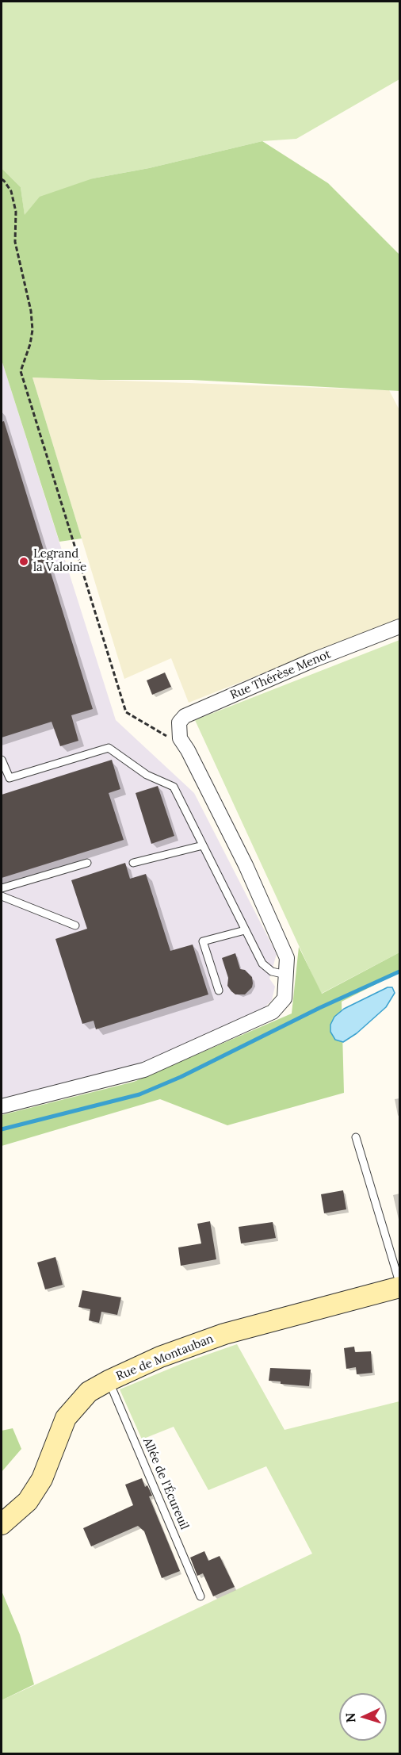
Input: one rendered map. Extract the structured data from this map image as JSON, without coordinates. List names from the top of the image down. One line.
{"streets":{"street":["Rue Thérèse Menot","Rue de Montauban"],"lane":["Allée de l'Écureuil"]},"crossings":[["Rue de Montauban","Allée de l'Écureuil"]],"places":["Legrand la Valoine"],"north":"left"}
